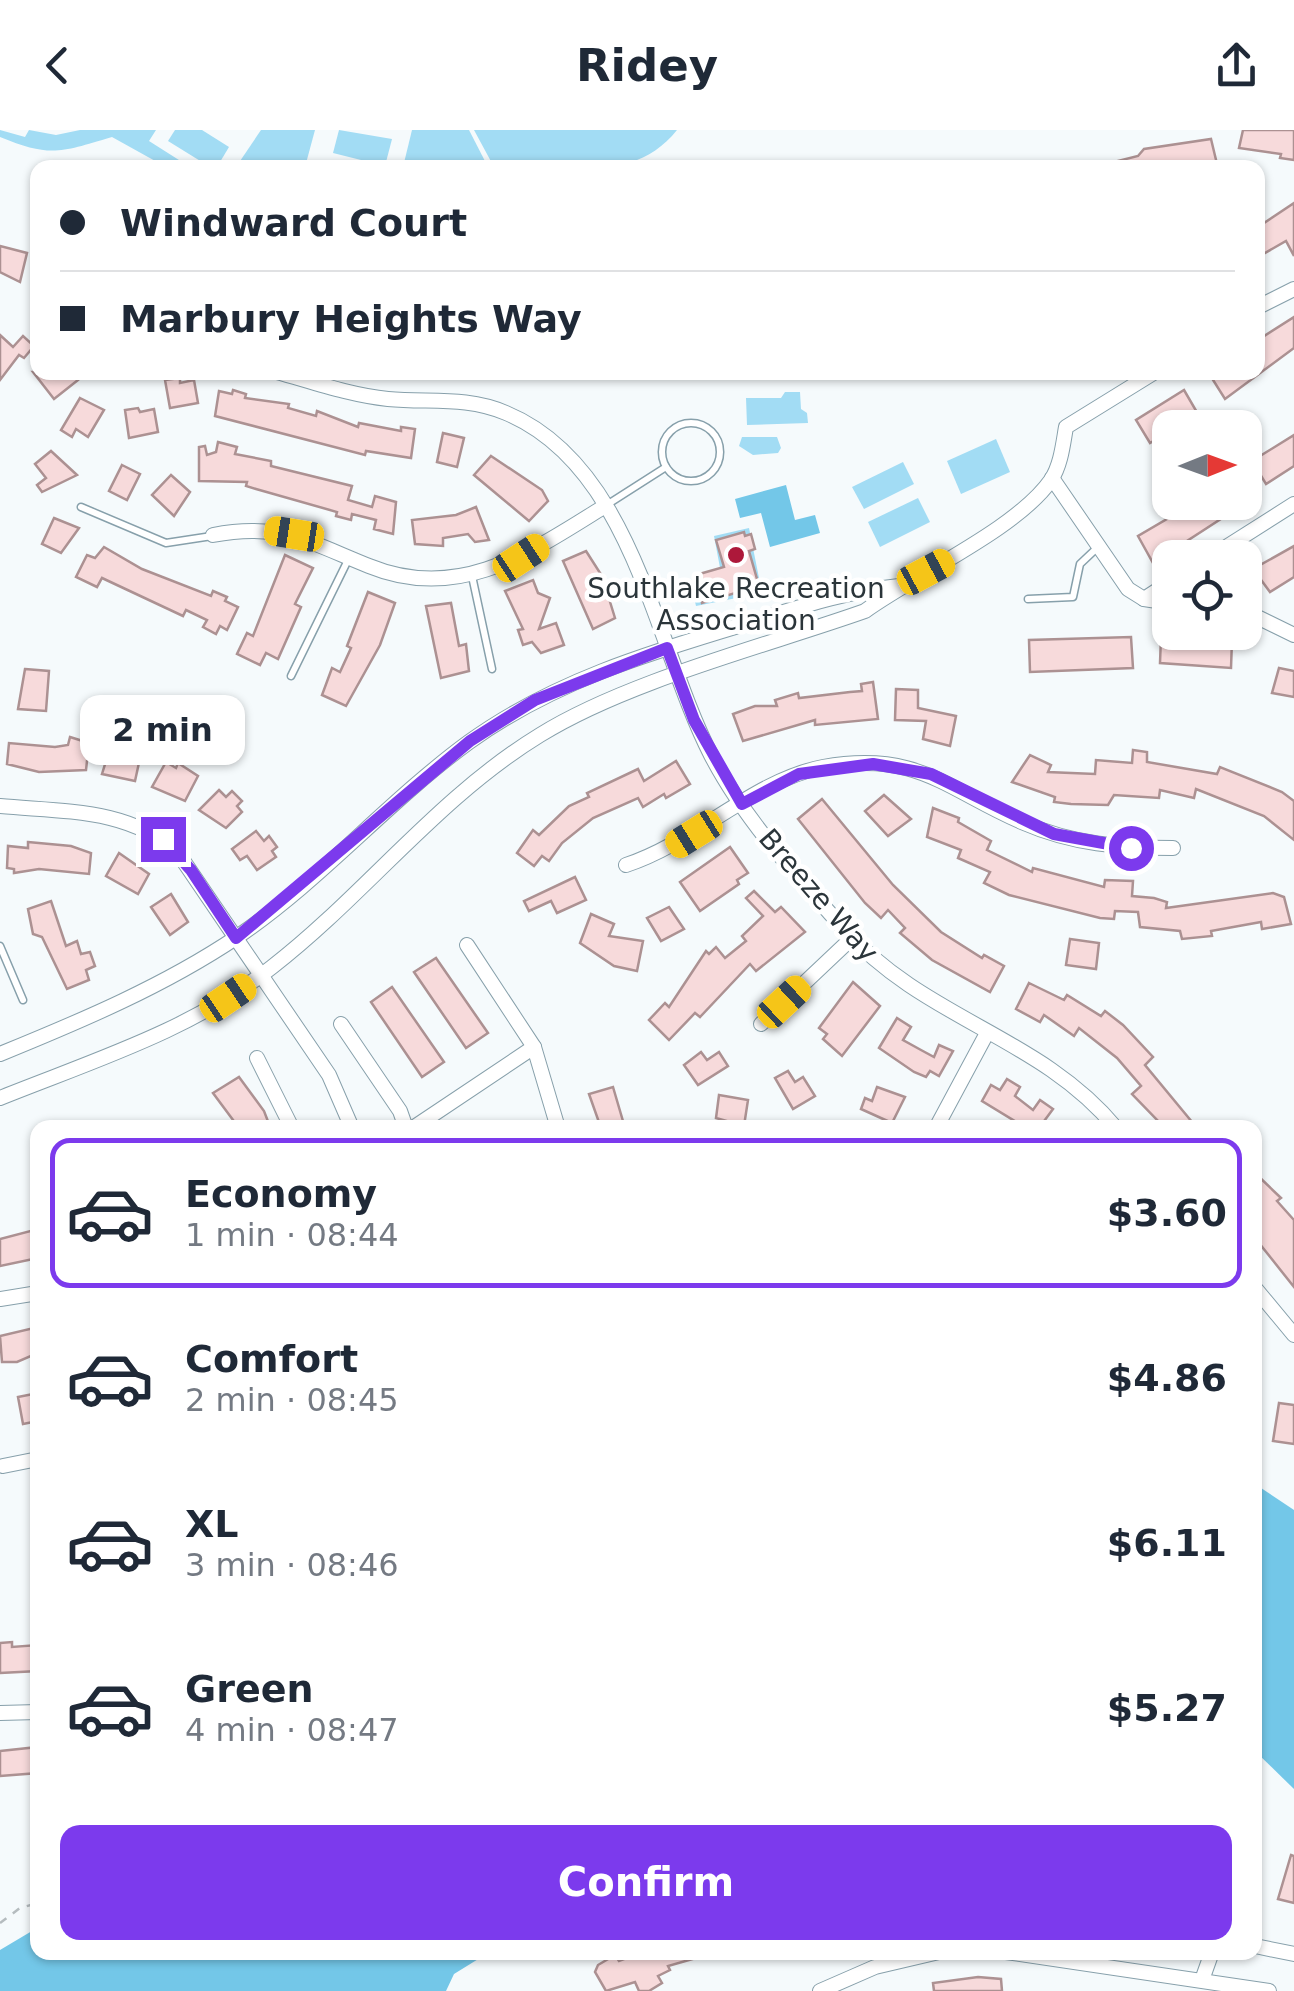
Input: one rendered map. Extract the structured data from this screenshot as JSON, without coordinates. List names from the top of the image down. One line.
{"streets":{"street":["Breeze Way"]},"places":["Southlake Recreation Association"],"north":"right","page":{"header":"Ridey","banner":["Windward Court","Marbury Heights Way"],"bubble":"2 min","list":[{"name":"Economy","note":"1 min · 08:44","value":"$3.60"},{"name":"Comfort","note":"2 min · 08:45","value":"$4.86"},{"name":"XL","note":"3 min · 08:46","value":"$6.11"},{"name":"Green","note":"4 min · 08:47","value":"$5.27"}],"buttons":"Confirm"}}
